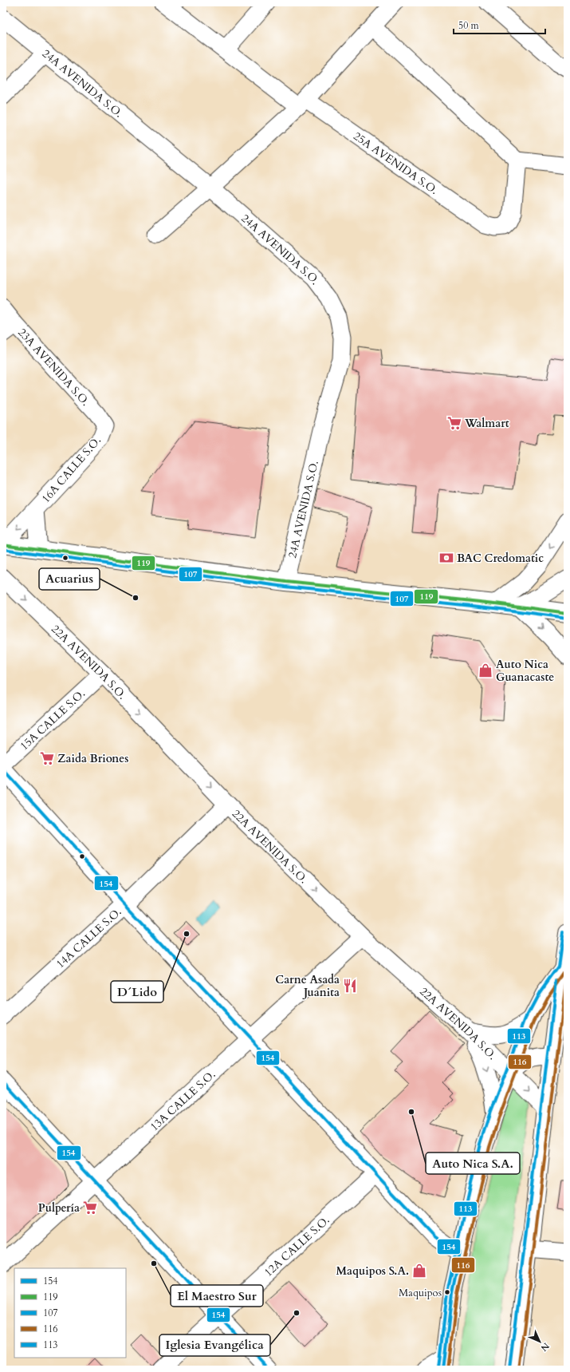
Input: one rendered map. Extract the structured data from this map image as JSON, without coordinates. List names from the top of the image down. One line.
{"streets":{"street":["24A AVENIDA S.O.","25A AVENIDA S.O.","23A AVENIDA S.O.","16A CALLE S.O.","22A AVENIDA S.O.","15A CALLE S.O.","14A CALLE S.O.","13A CALLE S.O.","12A CALLE S.O."]},"crossings":[["23A AVENIDA S.O.","16A CALLE S.O."],["22A AVENIDA S.O.","15A CALLE S.O."],["22A AVENIDA S.O.","14A CALLE S.O."],["22A AVENIDA S.O.","13A CALLE S.O."]],"places":{"supermarket":["Walmart","Zaida Briones","Pulpería"],"bank":["BAC Credomatic"],"other":["Acuarius","D´Lido","Auto Nica S.A.","El Maestro Sur","Maquipos","Iglesia Evangélica"],"shop":["Auto Nica Guanacaste","Maquipos S.A."],"restaurant":["Carne Asada Juanita"]},"lines":["transit line 119","transit line 107","transit line 154","transit line 113","transit line 116"],"legend":["154","119","107","116","113"],"scale_bar":"50 m","north":"bottom right"}
